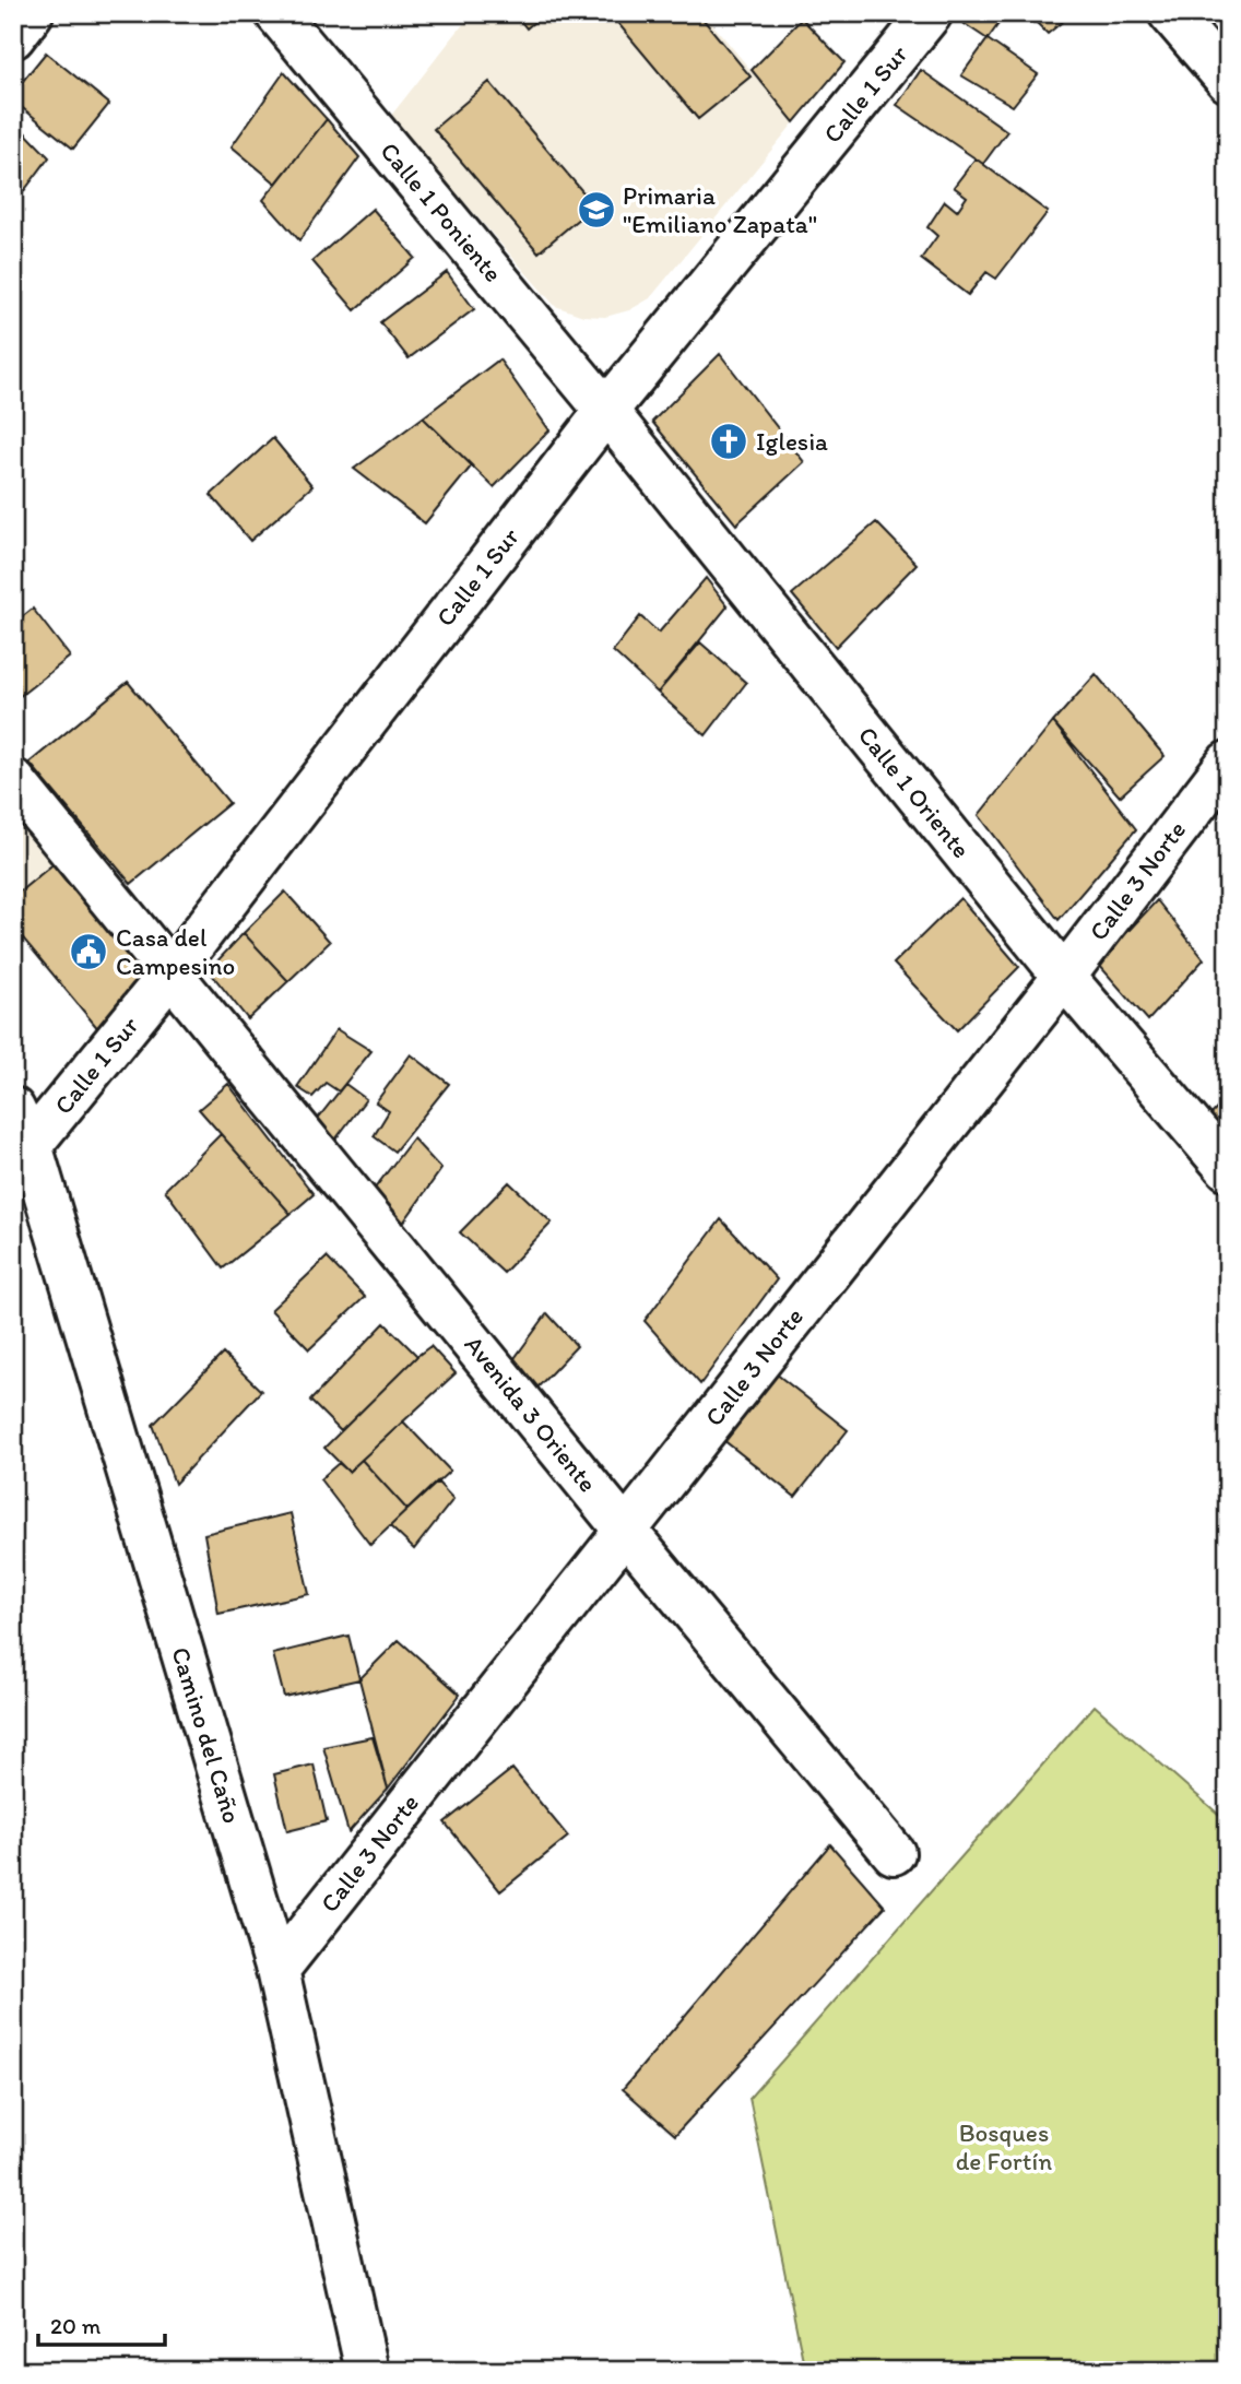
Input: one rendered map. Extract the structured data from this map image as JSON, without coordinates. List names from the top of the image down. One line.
{"streets":{"street":["Calle 1 Sur","Calle 1 Poniente","Calle 1 Oriente","Calle 3 Norte","Avenida 3 Oriente","Camino del Caño"]},"crossings":[["Calle 1 Sur","Calle 1 Poniente"],["Calle 1 Sur","Calle 1 Oriente"],["Calle 1 Sur","Avenida 3 Oriente"],["Calle 1 Sur","Camino del Caño"],["Calle 1 Poniente","Calle 1 Oriente"],["Calle 1 Oriente","Calle 3 Norte"],["Calle 3 Norte","Avenida 3 Oriente"],["Calle 3 Norte","Camino del Caño"]],"parks":["Bosques de Fortín"],"places":{"school or university":["Primaria \"Emiliano Zapata\""],"church":["Iglesia"],"public building":["Casa del Campesino"]},"scale_bar":"20 m"}
